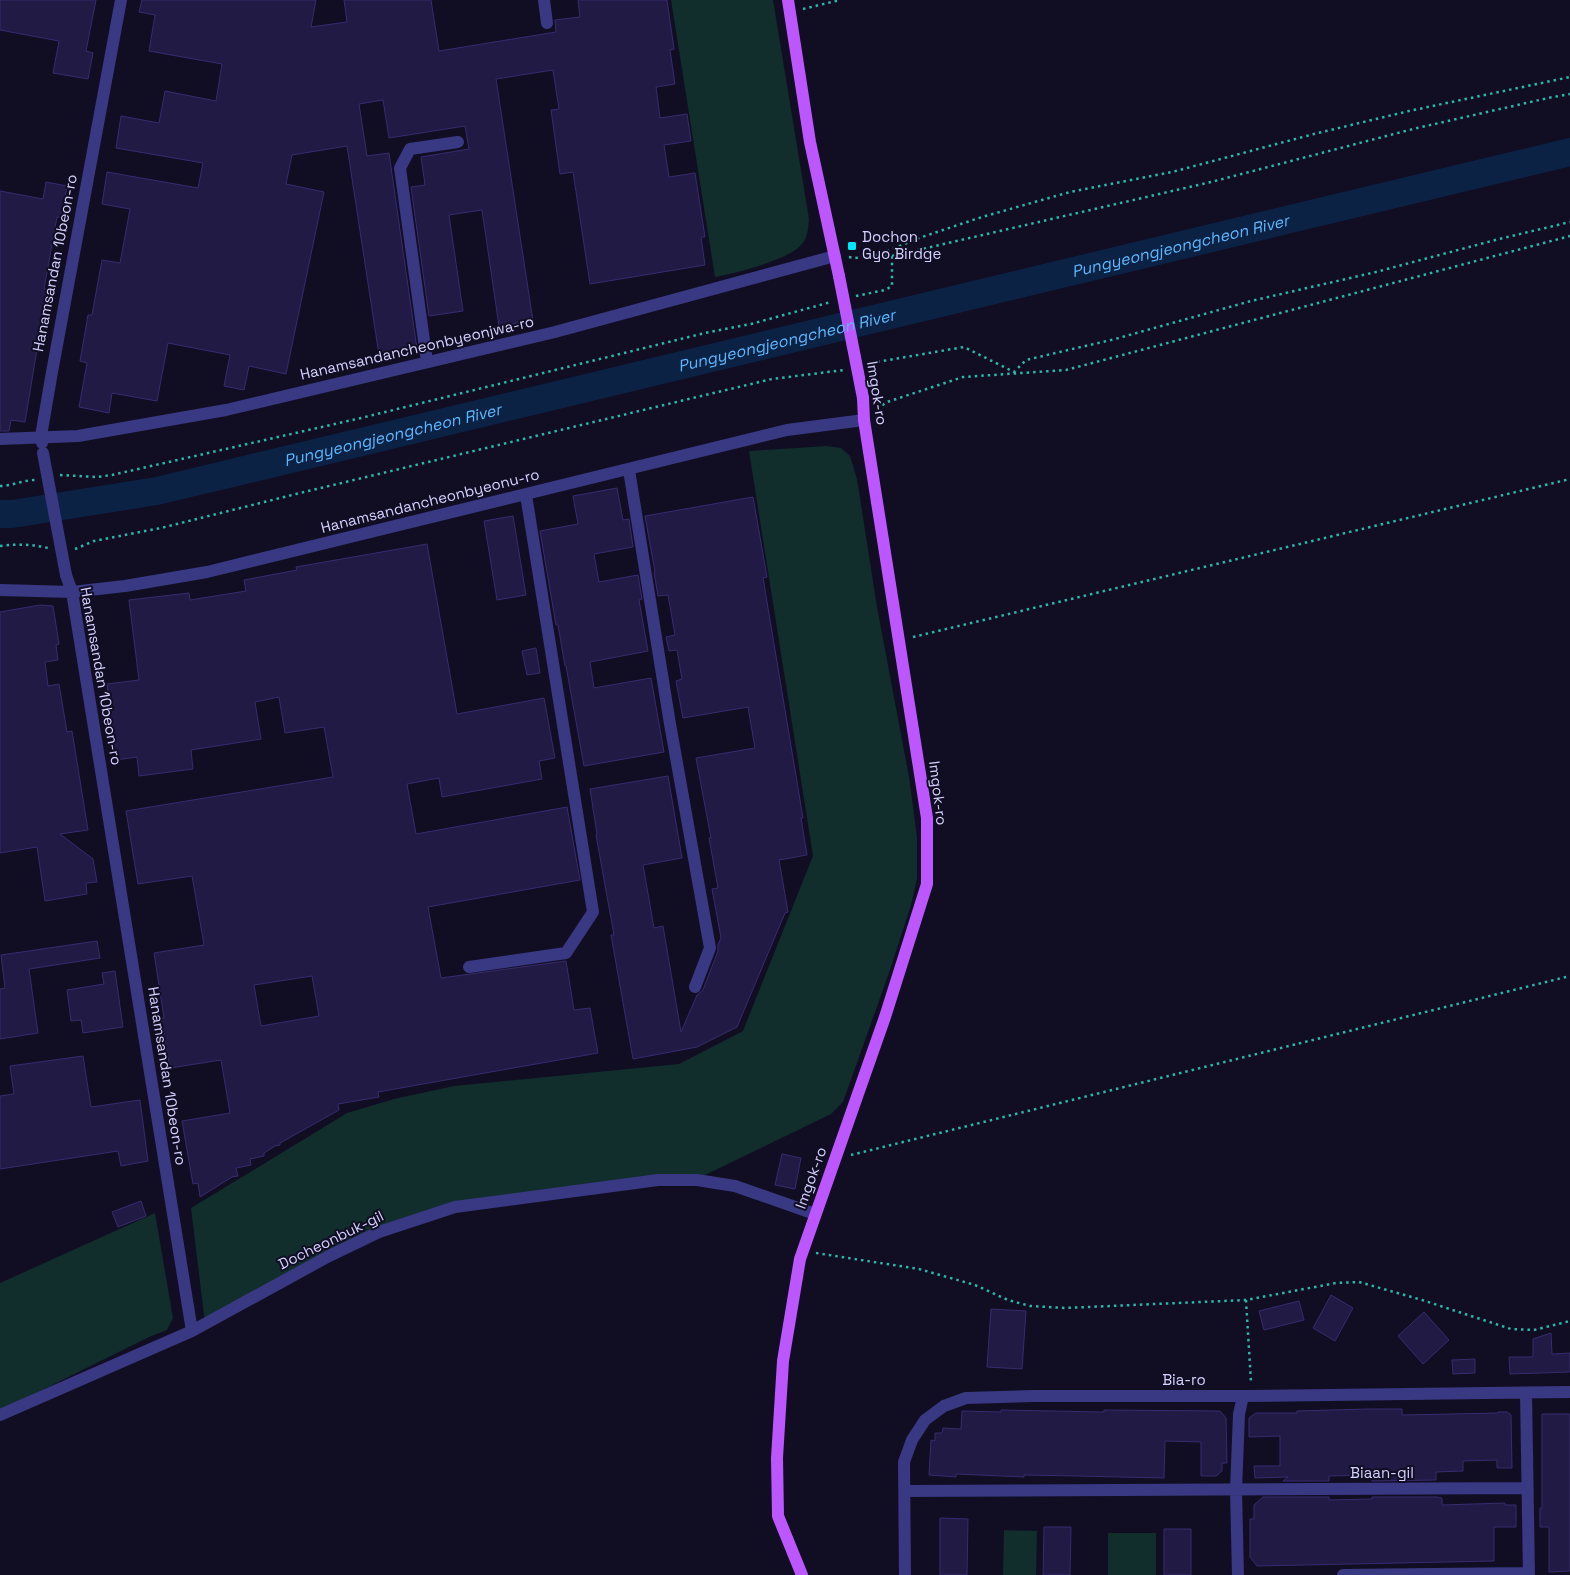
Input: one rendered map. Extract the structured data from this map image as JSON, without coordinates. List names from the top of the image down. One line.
{"streets":{"main road":["Imgok-ro"],"street":["Hanamsandan 10beon-ro","Hanamsandancheonbyeonjwa-ro","Hanamsandancheonbyeonu-ro","Docheonbuk-gil","Bia-ro","Biaan-gil"]},"crossings":[["Hanamsandan 10beon-ro","Hanamsandancheonbyeonjwa-ro"],["Hanamsandan 10beon-ro","Hanamsandancheonbyeonu-ro"],["Hanamsandan 10beon-ro","Docheonbuk-gil"],["Hanamsandancheonbyeonjwa-ro","Imgok-ro"],["Imgok-ro","Hanamsandancheonbyeonu-ro"],["Imgok-ro","Docheonbuk-gil"]],"water":["Pungyeongjeongcheon River"],"places":{"transit":["Dochon Gyo Birdge"]}}
